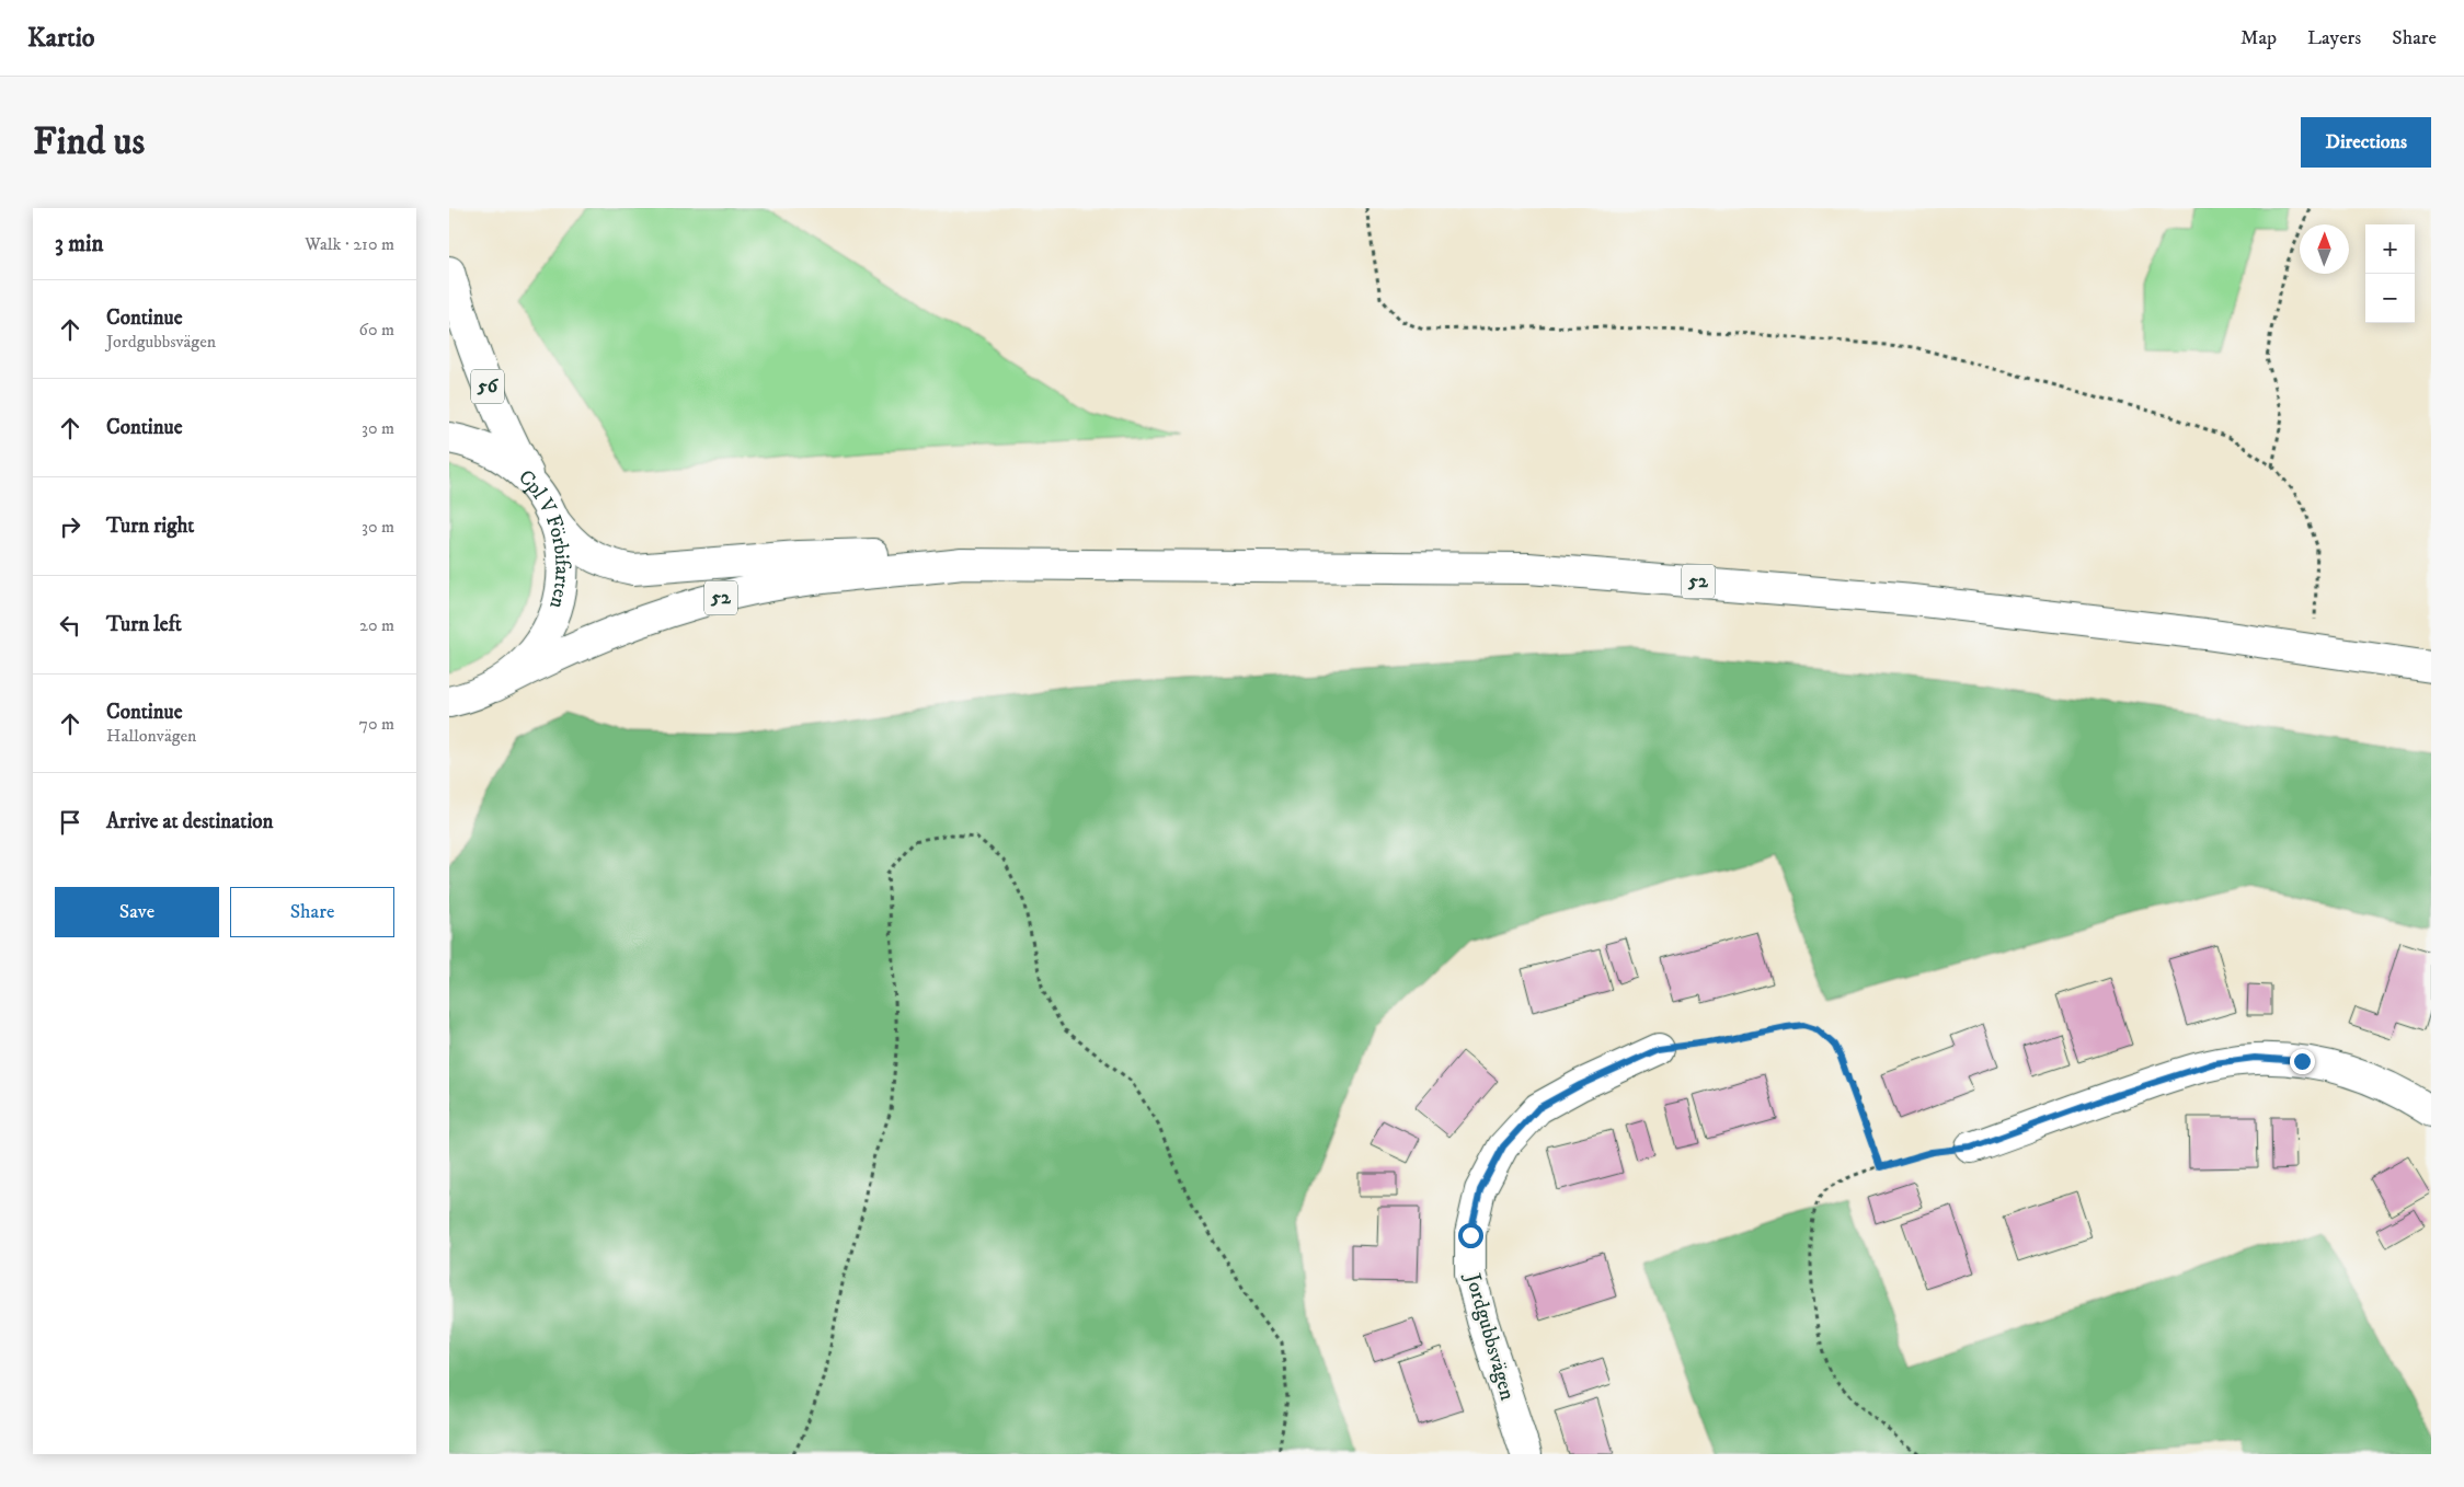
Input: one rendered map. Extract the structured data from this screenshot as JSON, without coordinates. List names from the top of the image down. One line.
{"streets":{"main road":["56","Cpl V Förbifarten","52","Jordgubbsvägen"]},"crossings":[["56","Cpl V Förbifarten"],["56","52"],["Cpl V Förbifarten","52"]],"north":"top","page":{"header":"Kartio","nav":["Map","Layers","Share"],"buttons":["Directions",["Save","Share"]],"title":"Find us","heading":["3 min","Walk · 210 m"],"map_buttons":["+","−"],"list":[["Continue","Jordgubbsvägen","60 m"],["Continue","30 m"],["Turn right","30 m"],["Turn left","20 m"],["Continue","Hallonvägen","70 m"],"Arrive at destination"]}}
